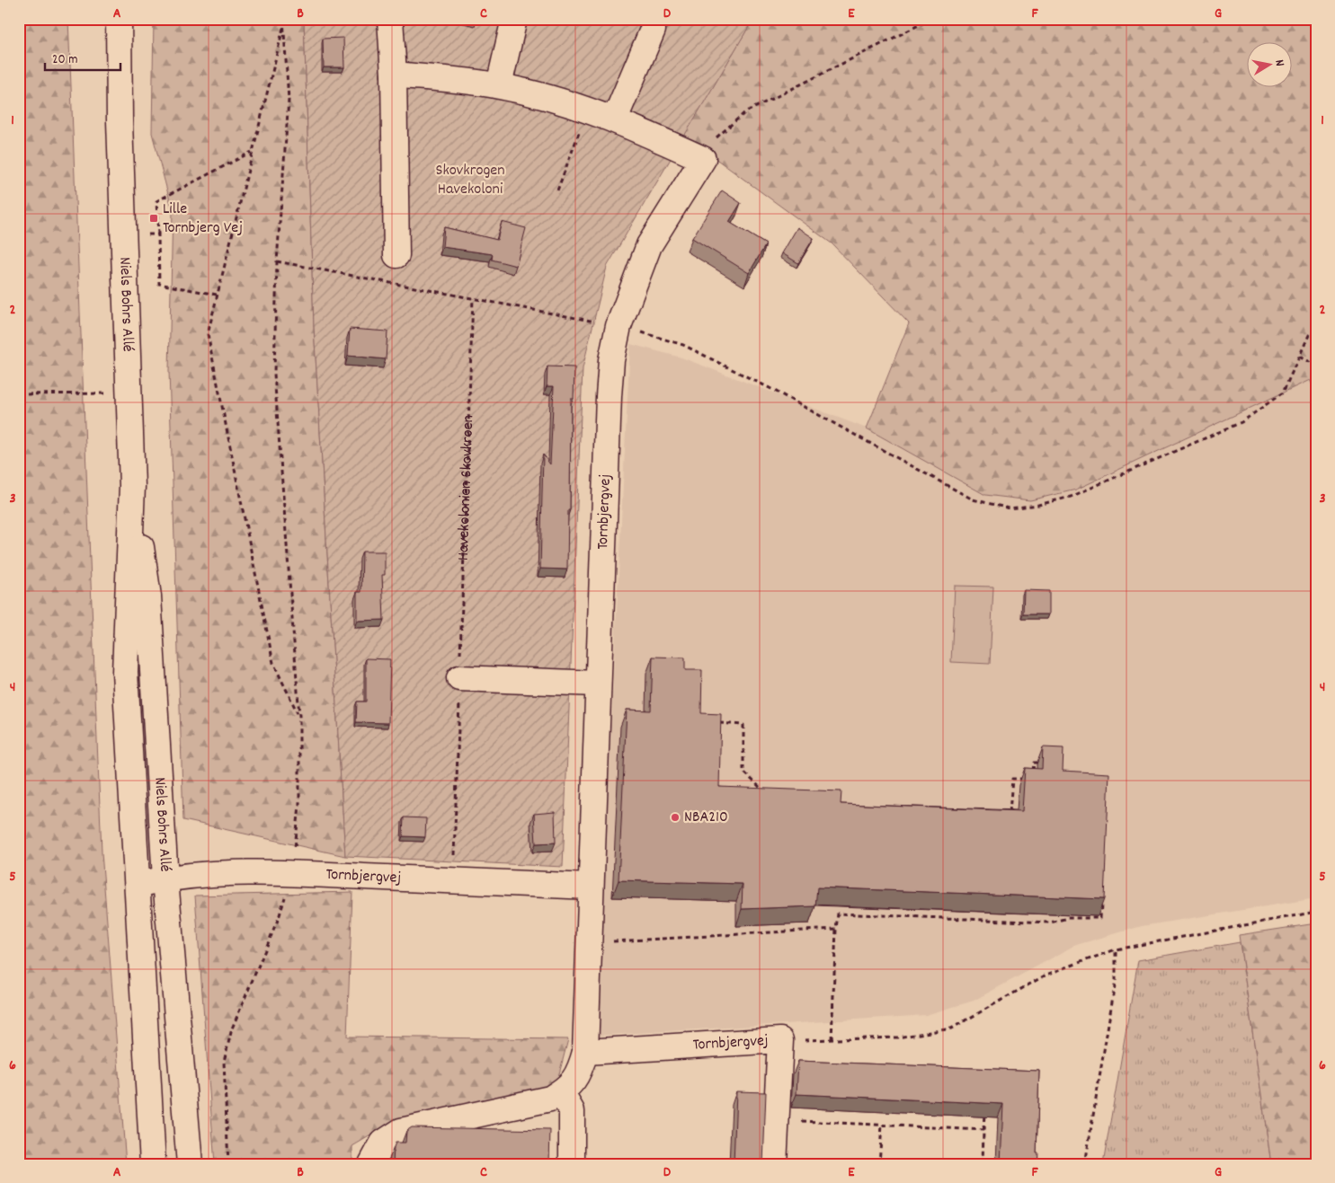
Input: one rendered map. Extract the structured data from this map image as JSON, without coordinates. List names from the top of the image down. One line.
{"streets":{"street":["Niels Bohrs Allé","Tornbjergvej"],"path":["Havekolonien Skovkroen"]},"crossings":[["Niels Bohrs Allé","Tornbjergvej"],["Havekolonien Skovkroen","Tornbjergvej"]],"parks":["Skovkrogen Havekoloni"],"places":{"transit":["Lille Tornbjerg Vej"],"other":["NBA210"]},"scale_bar":"20 m","north":"right","grid":{"columns":["A","B","C","D","E","F","G"],"rows":["1","2","3","4","5","6"]}}
